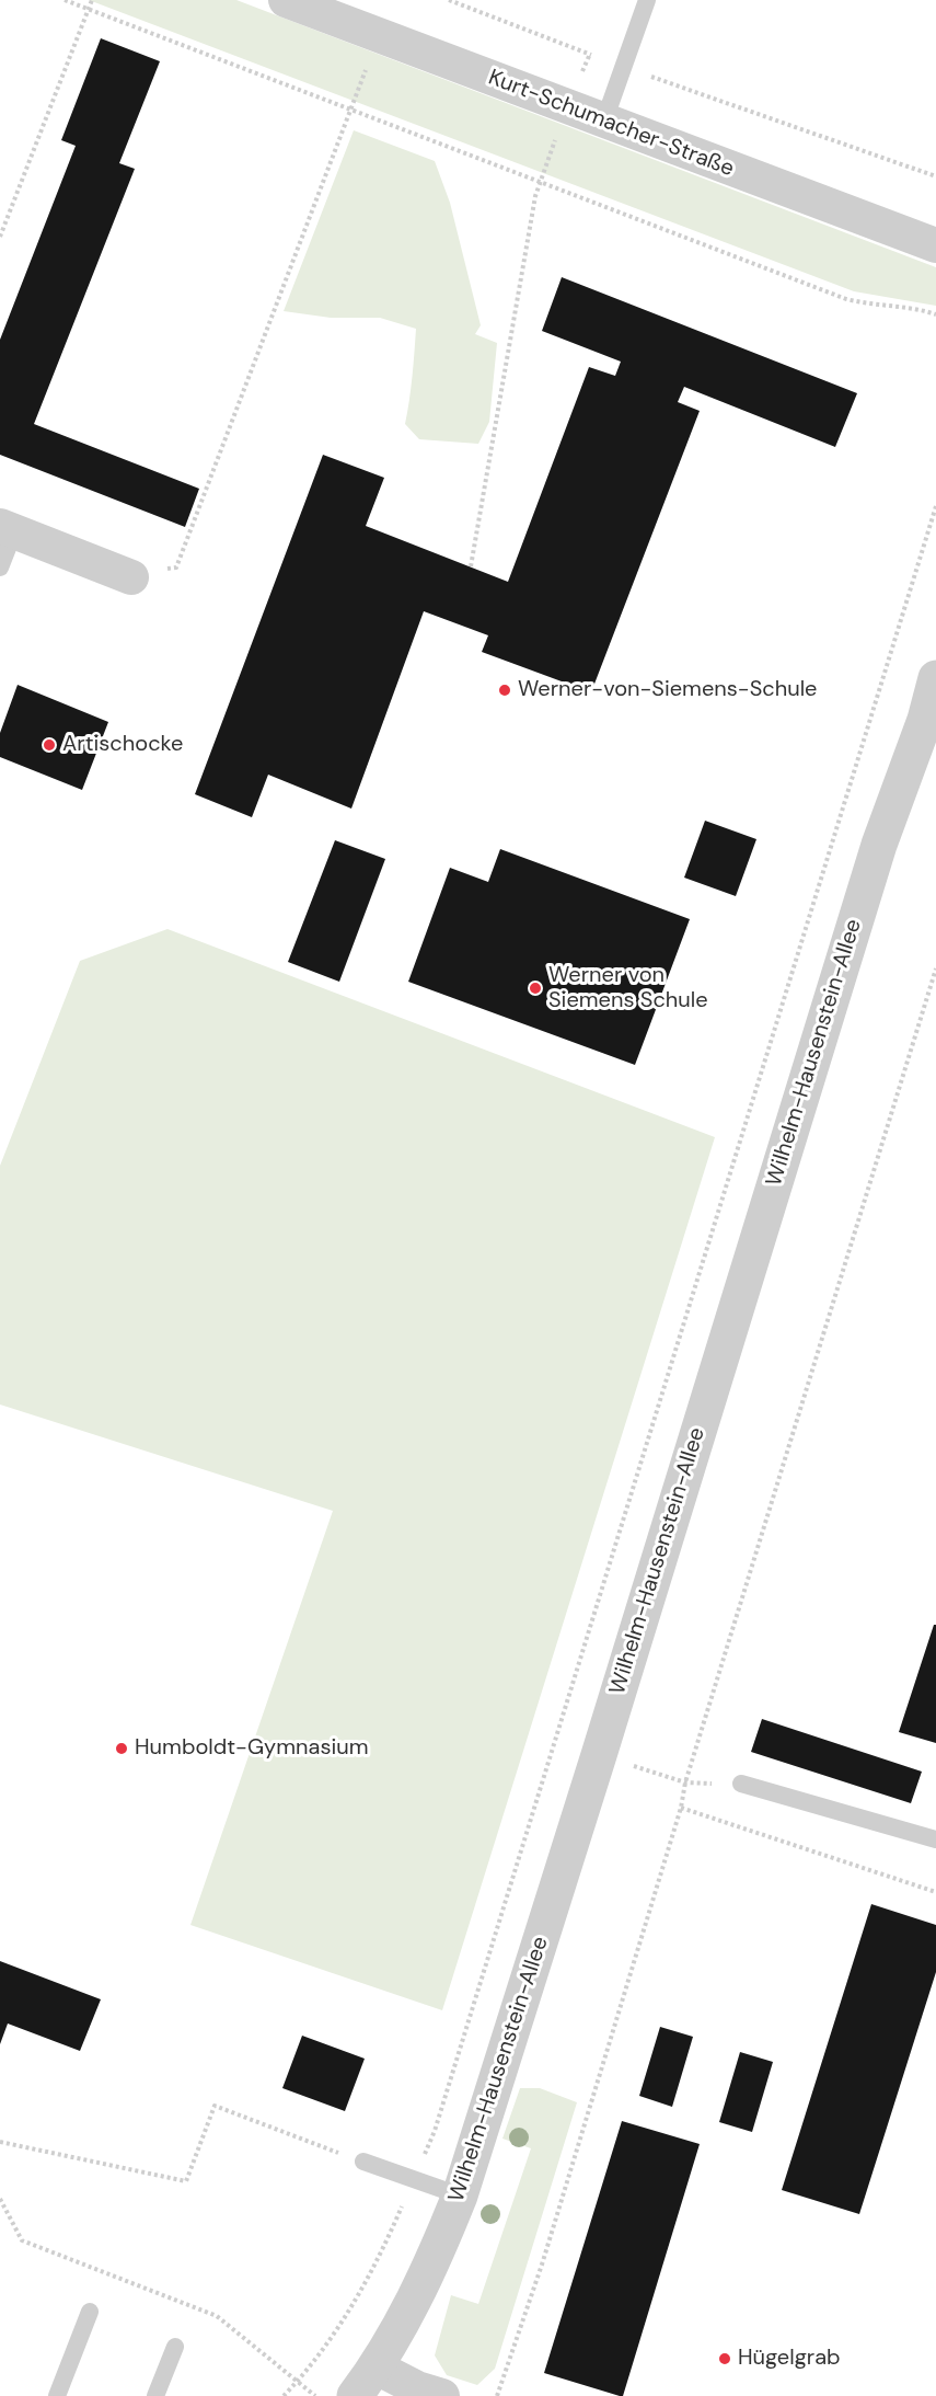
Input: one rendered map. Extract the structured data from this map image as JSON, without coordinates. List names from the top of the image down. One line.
{"streets":{"street":["Kurt-Schumacher-Straße","Wilhelm-Hausenstein-Allee"]},"places":["Werner-von-Siemens-Schule","Artischocke","Werner von Siemens Schule","Humboldt-Gymnasium","Hügelgrab"]}
